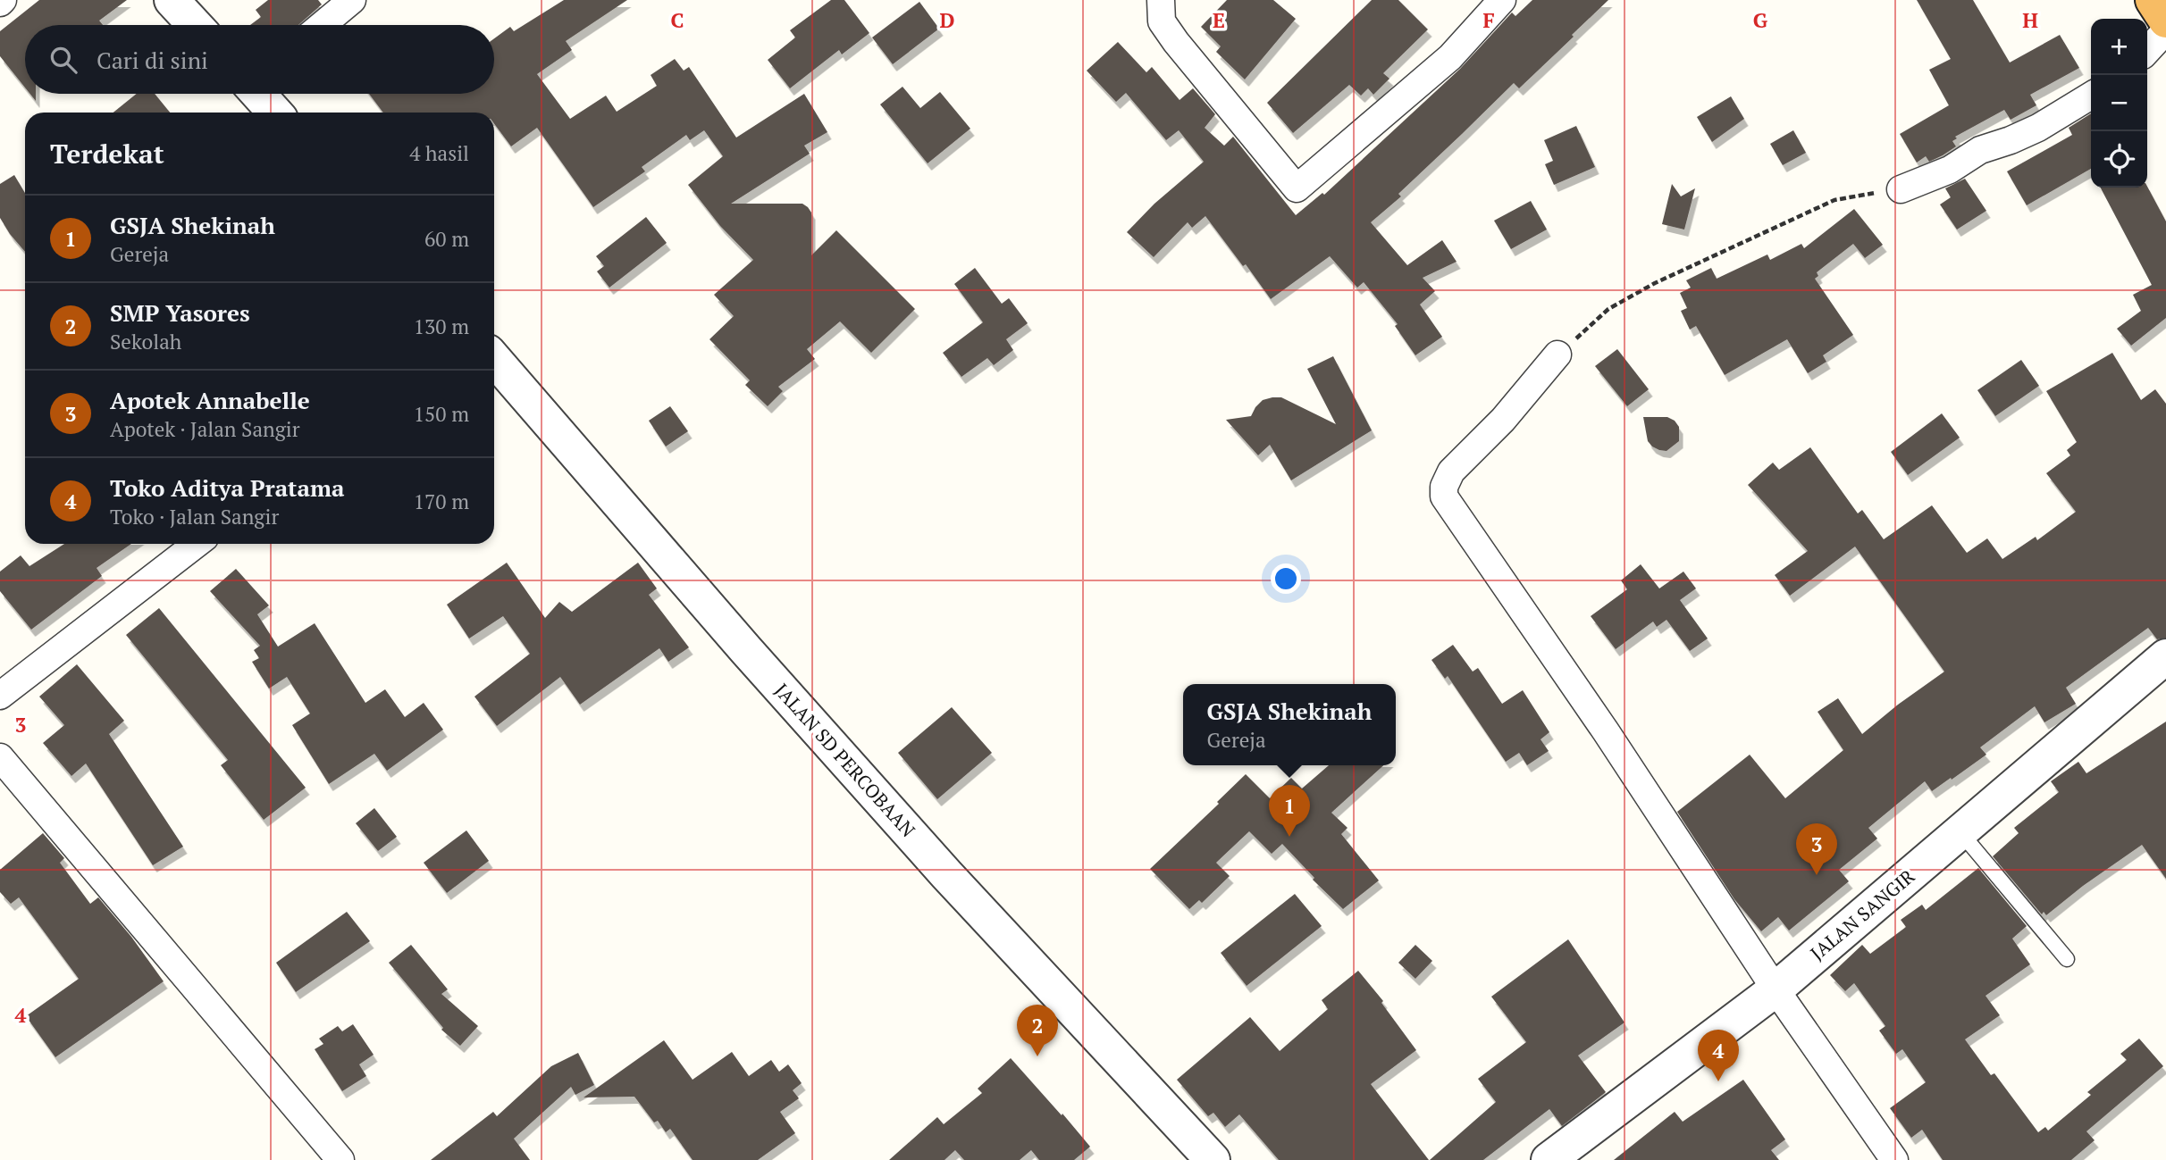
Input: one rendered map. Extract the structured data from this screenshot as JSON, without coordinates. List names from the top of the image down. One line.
{"streets":{"street":["JALAN SD PERCOBAAN","JALAN SANGIR"]},"page":{"map_buttons":["+","−"],"search":"Cari di sini","heading":["Terdekat","4 hasil"],"list":[{"mark":"1","name":"GSJA Shekinah","note":"Gereja","value":"60 m"},{"mark":"2","name":"SMP Yasores","note":"Sekolah","value":"130 m"},{"mark":"3","name":"Apotek Annabelle","note":"Apotek · Jalan Sangir","value":"150 m"},{"mark":"4","name":"Toko Aditya Pratama","note":"Toko · Jalan Sangir","value":"170 m"}],"popup":["GSJA Shekinah","Gereja"],"pins":["1","3","2","4"]},"grid":{"columns":["C","D","E","F","G","H"],"rows":["3","4"]}}
